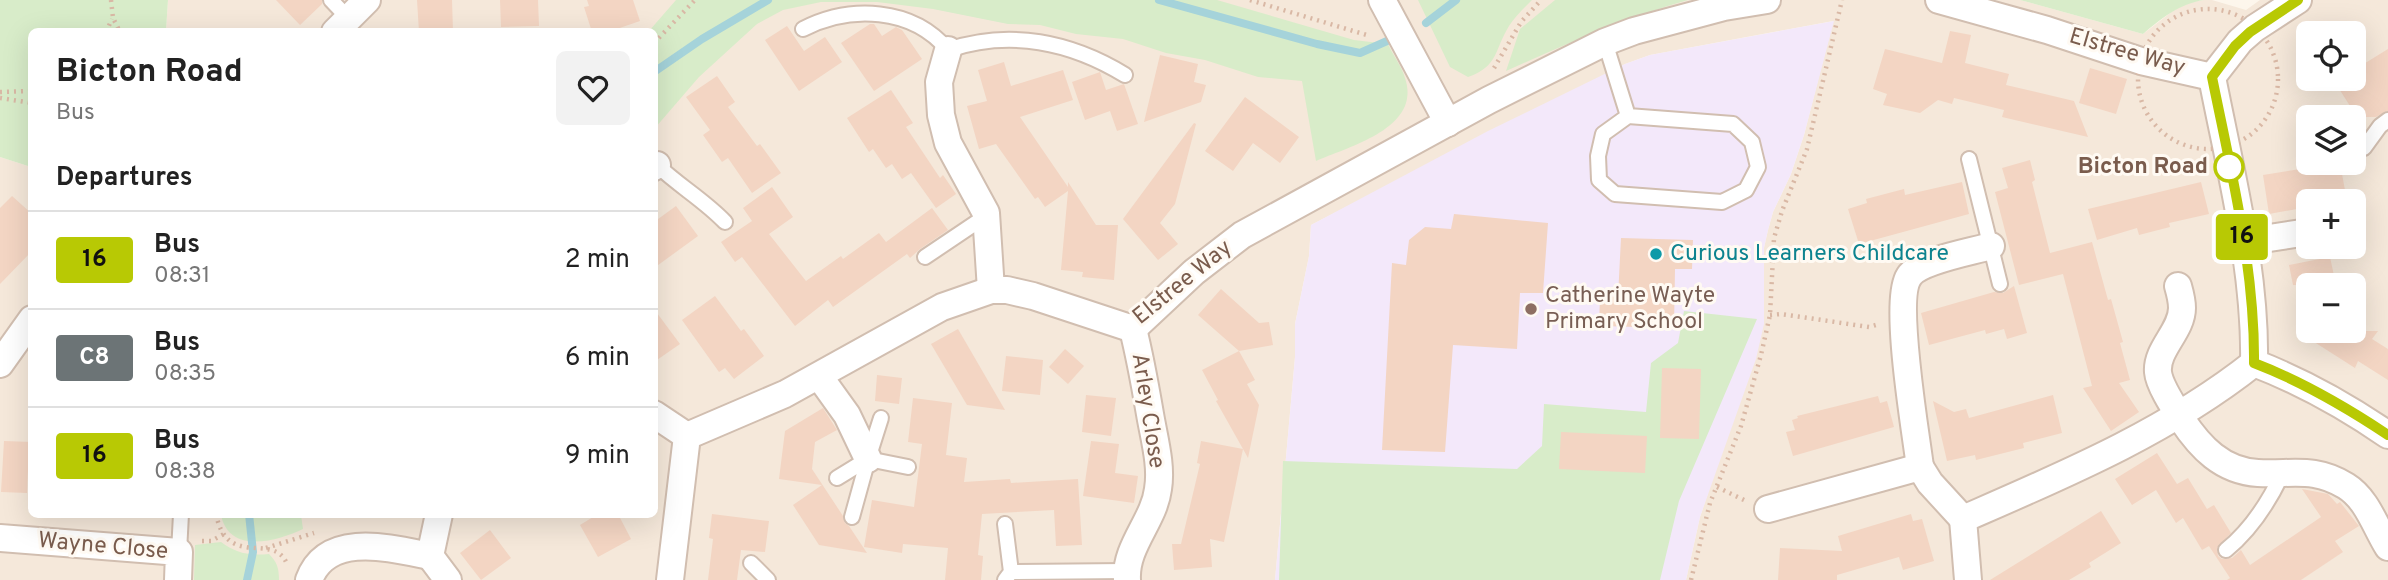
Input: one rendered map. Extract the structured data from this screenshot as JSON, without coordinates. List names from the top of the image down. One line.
{"streets":{"street":["Elstree Way","Arley Close","Wayne Close"]},"crossings":[["Elstree Way","Arley Close"]],"places":["Bicton Road","Curious Learners Childcare","Catherine Wayte Primary School"],"lines":["bus line 16"],"page":{"on_map":"16","map_buttons":["+","−"],"heading":[["Bicton Road","Bus"],"Departures"],"list":[{"mark":"16","name":"Bus","note":"08:31","value":"2 min"},{"mark":"C8","name":"Bus","note":"08:35","value":"6 min"},{"mark":"16","name":"Bus","note":"08:38","value":"9 min"}]}}
